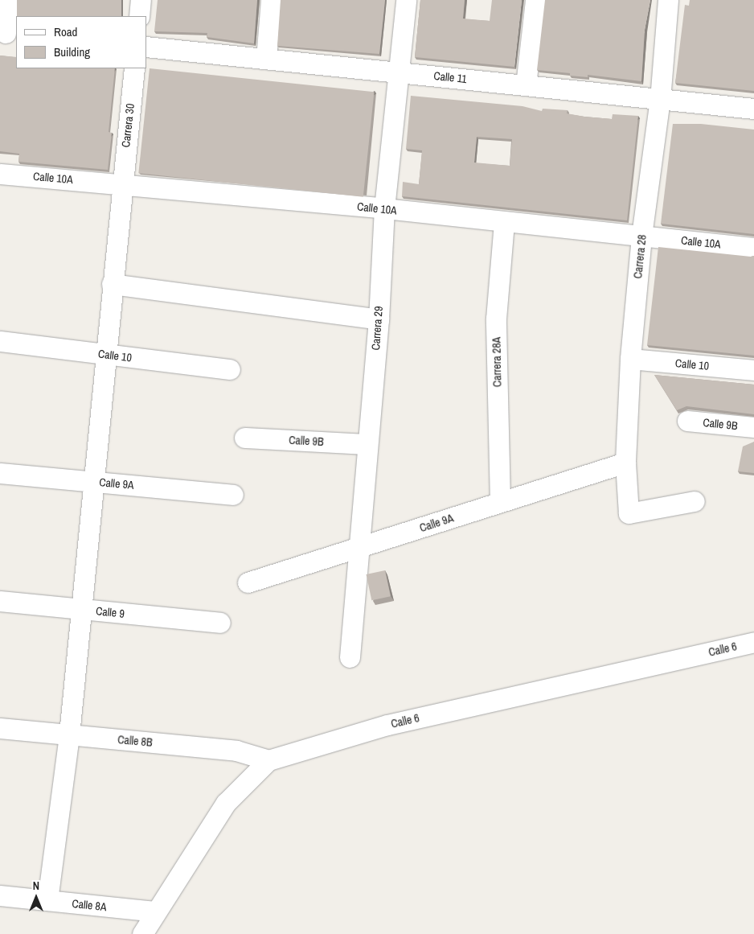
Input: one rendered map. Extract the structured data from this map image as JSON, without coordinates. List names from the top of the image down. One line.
{"streets":{"street":["Calle 11","Carrera 30","Calle 10A","Carrera 28","Carrera 29","Calle 10","Carrera 28A","Calle 9B","Calle 9A","Calle 9","Calle 6","Calle 8B","Calle 8A"]},"crossings":[["Calle 11","Carrera 28"],["Calle 11","Carrera 29"],["Carrera 30","Calle 10A"],["Carrera 30","Calle 10"],["Carrera 30","Calle 9A"],["Carrera 30","Calle 9"],["Carrera 30","Calle 8B"],["Carrera 30","Calle 8A"],["Calle 10A","Carrera 28"],["Calle 10A","Carrera 29"],["Calle 10A","Carrera 28A"],["Carrera 28","Calle 10"],["Carrera 28","Calle 9A"],["Carrera 29","Calle 9B"],["Carrera 29","Calle 9A"],["Carrera 28A","Calle 9A"],["Calle 6","Calle 8B"],["Calle 6","Calle 8A"]],"legend":["Road","Building"],"north":"top"}
